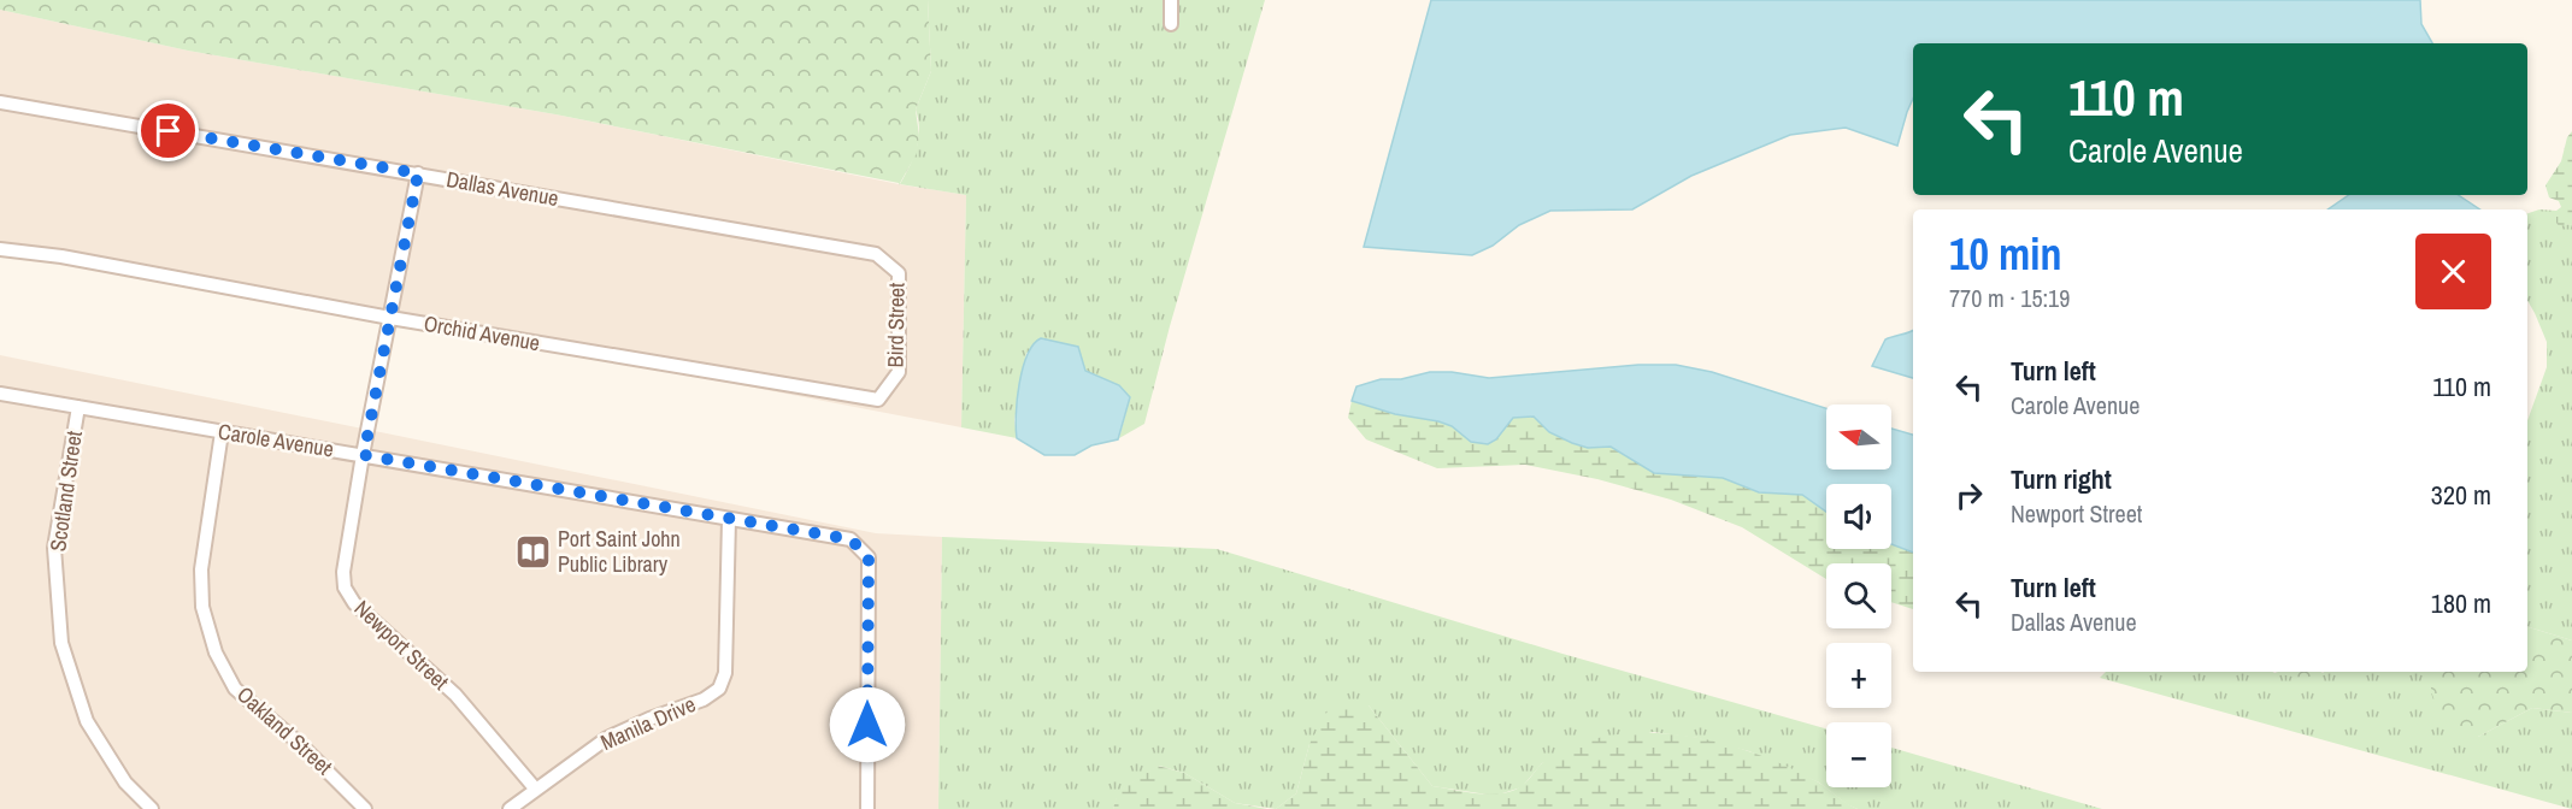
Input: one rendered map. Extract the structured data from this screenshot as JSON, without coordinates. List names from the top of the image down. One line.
{"streets":{"street":["Dallas Avenue","Bird Street","Orchid Avenue","Carole Avenue","Scotland Street","Newport Street","Manila Drive","Oakland Street"]},"crossings":[["Dallas Avenue","Bird Street"],["Dallas Avenue","Newport Street"],["Bird Street","Orchid Avenue"],["Orchid Avenue","Newport Street"],["Carole Avenue","Scotland Street"],["Carole Avenue","Newport Street"],["Carole Avenue","Manila Drive"],["Carole Avenue","Oakland Street"],["Newport Street","Manila Drive"]],"places":{"library":["Port Saint John Public Library"]},"north":"left","page":{"turn":["110 m","Carole Avenue"],"heading":["10 min","770 m · 15:19"],"list":[{"name":"Turn left","note":"Carole Avenue","value":"110 m"},{"name":"Turn right","note":"Newport Street","value":"320 m"},{"name":"Turn left","note":"Dallas Avenue","value":"180 m"}],"map_buttons":["+","−"]}}
